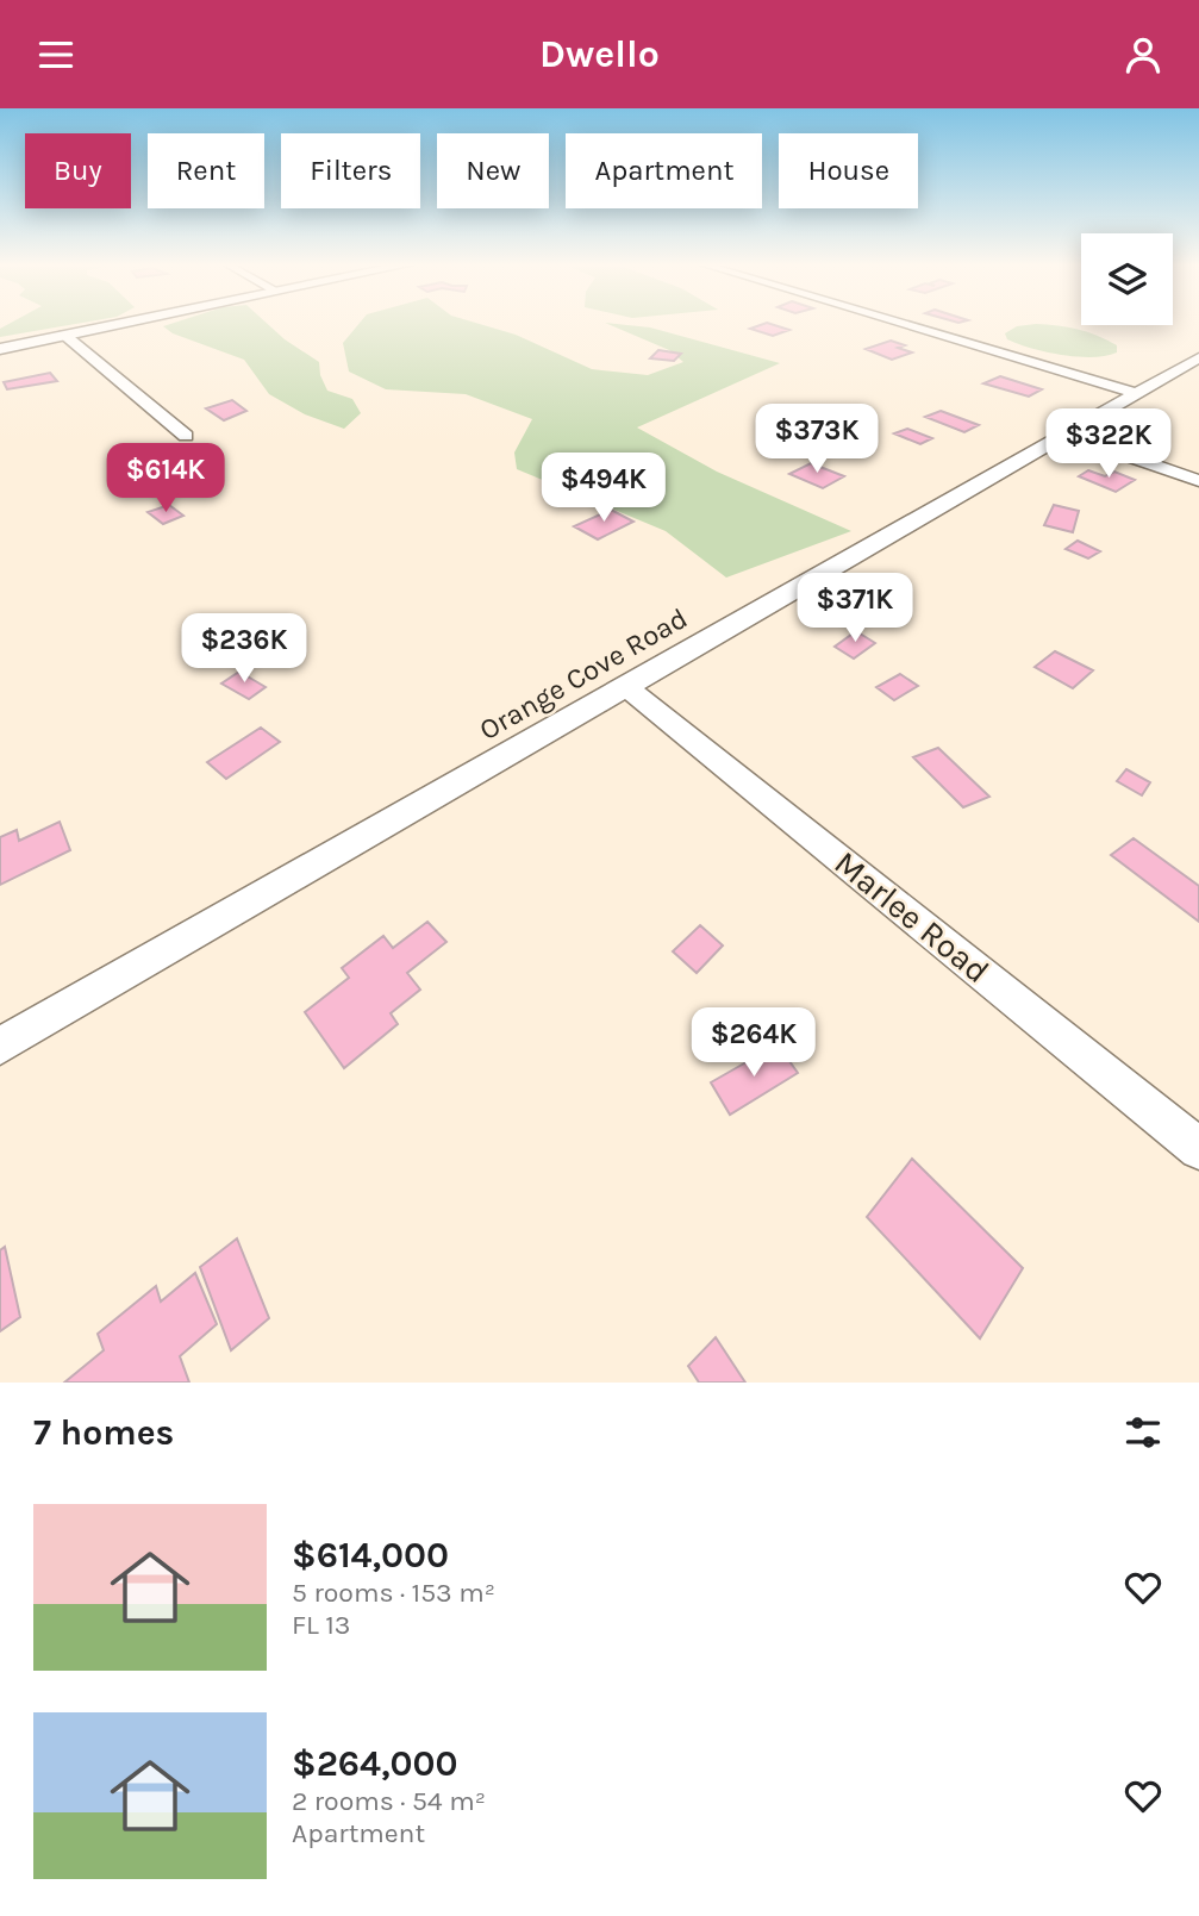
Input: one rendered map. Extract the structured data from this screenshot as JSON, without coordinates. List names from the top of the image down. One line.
{"streets":{"street":["Orange Cove Road","Marlee Road"]},"crossings":[["Orange Cove Road","Marlee Road"]],"page":{"header":"Dwello","chip":["Buy","Rent","Filters","New","Apartment","House"],"price":["$373K","$322K","$614K","$494K","$371K","$236K","$264K"],"heading":"7 homes","list":[{"name":"$614,000","note":"5 rooms · 153 m² · FL 13"},{"name":"$264,000","note":"2 rooms · 54 m² · Apartment"}]}}
